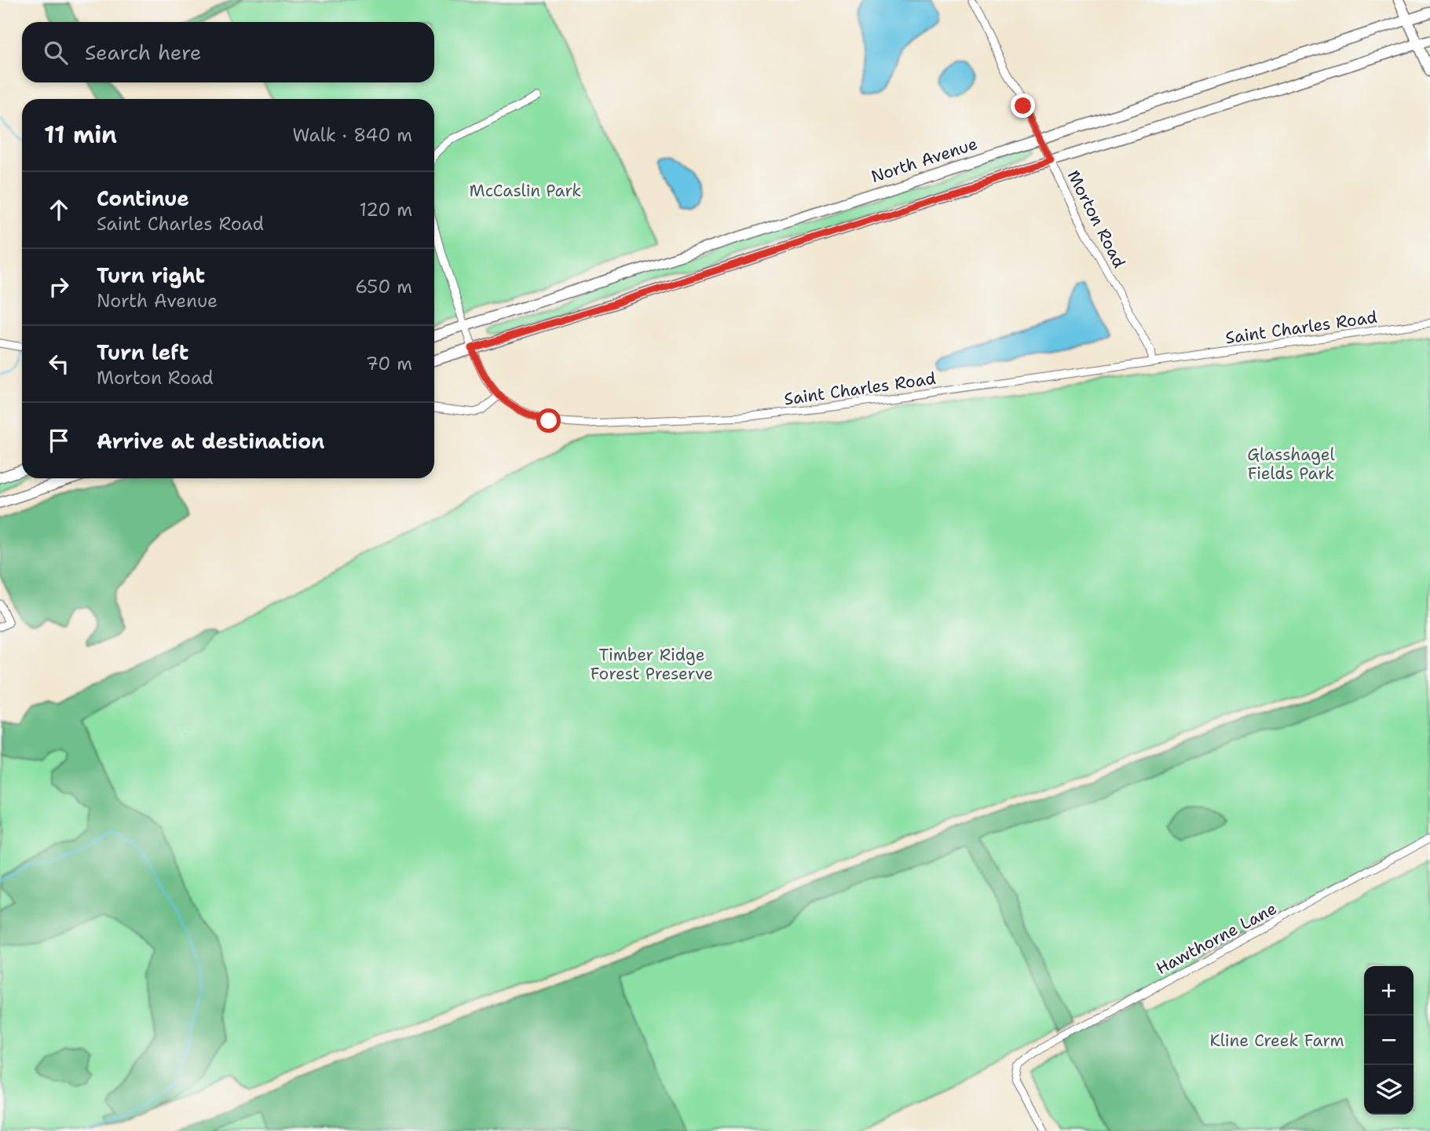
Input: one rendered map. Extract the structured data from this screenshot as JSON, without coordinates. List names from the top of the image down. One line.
{"streets":{"main road":["North Avenue"],"street":["Morton Road","Saint Charles Road","Hawthorne Lane"]},"crossings":[["North Avenue","Morton Road"],["North Avenue","Saint Charles Road"],["Morton Road","Saint Charles Road"]],"parks":["McCaslin Park","Glasshagel Fields Park","Timber Ridge Forest Preserve","Kline Creek Farm"],"page":{"search":"Search here","heading":["11 min","Walk · 840 m"],"list":[["Continue","Saint Charles Road","120 m"],["Turn right","North Avenue","650 m"],["Turn left","Morton Road","70 m"],"Arrive at destination"],"map_buttons":["+","−"]}}
